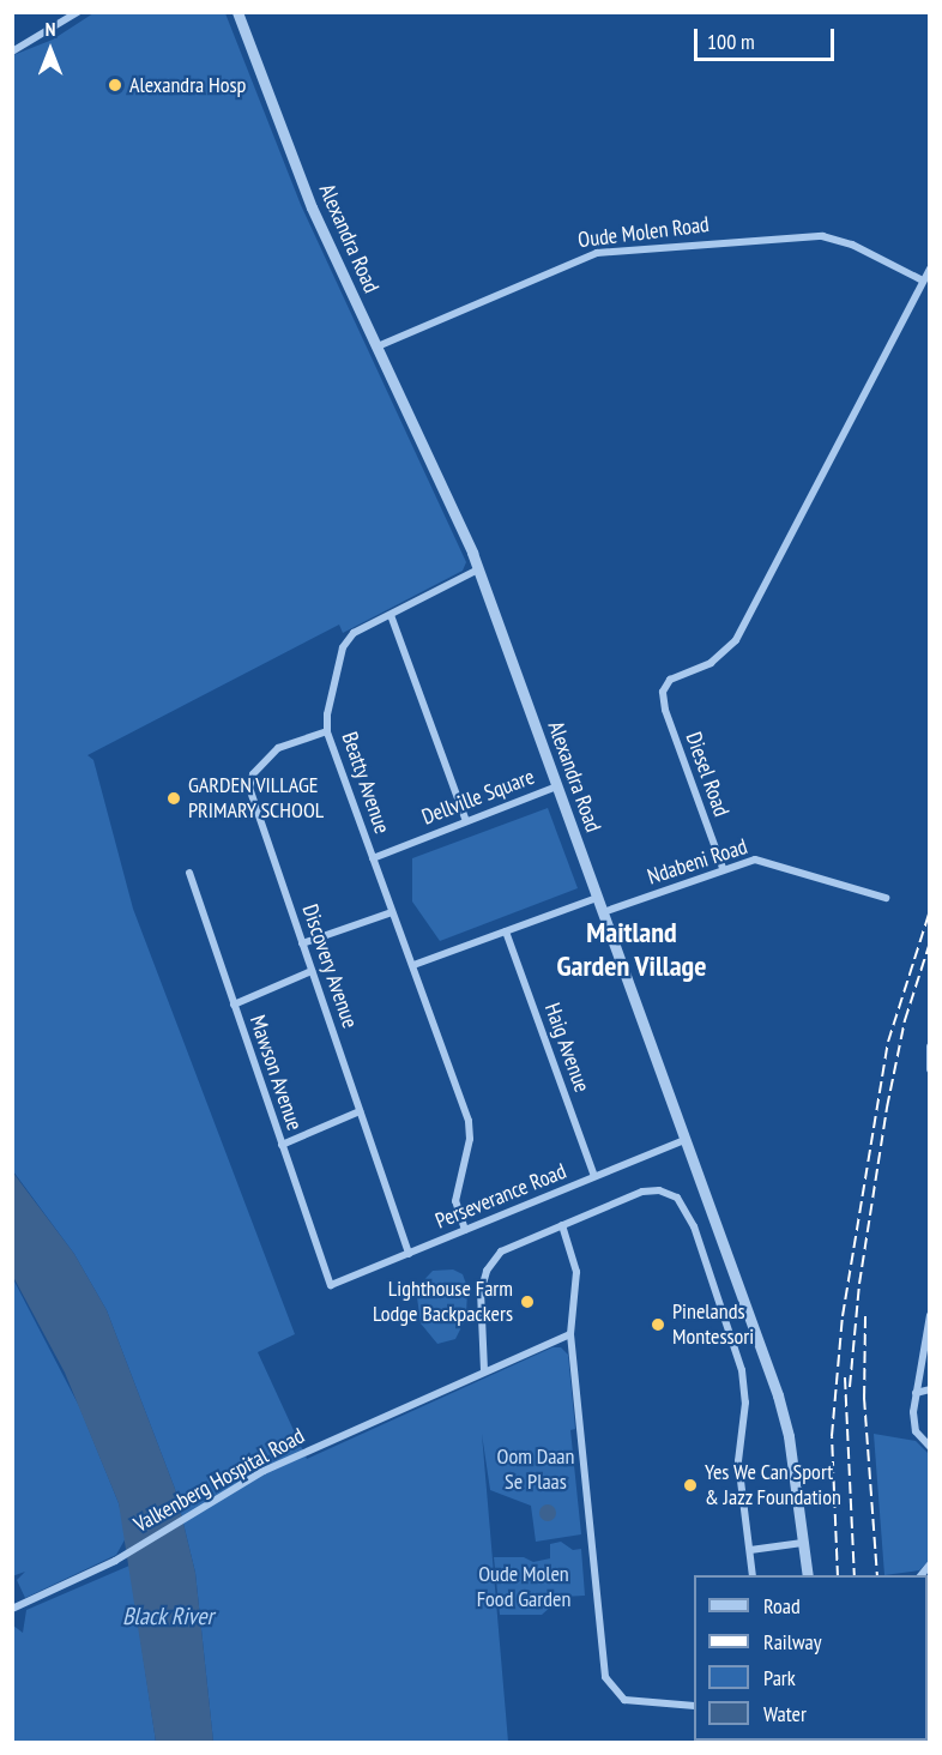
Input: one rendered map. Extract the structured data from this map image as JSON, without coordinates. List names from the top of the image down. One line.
{"streets":{"street":["Oude Molen Road","Alexandra Road","Diesel Road","Beatty Avenue","Dellville Square","Ndabeni Road","Discovery Avenue","Haig Avenue","Mawson Avenue","Perseverance Road","Valkenberg Hospital Road"]},"crossings":[["Oude Molen Road","Alexandra Road"],["Oude Molen Road","Diesel Road"],["Alexandra Road","Beatty Avenue"],["Alexandra Road","Dellville Square"],["Alexandra Road","Ndabeni Road"],["Alexandra Road","Perseverance Road"],["Diesel Road","Ndabeni Road"],["Beatty Avenue","Dellville Square"],["Beatty Avenue","Discovery Avenue"],["Beatty Avenue","Perseverance Road"],["Discovery Avenue","Perseverance Road"],["Haig Avenue","Perseverance Road"],["Mawson Avenue","Perseverance Road"]],"districts":["Maitland Garden Village"],"water":["Black River"],"parks":["Oom Daan Se Plaas","Oude Molen Food Garden"],"places":["Alexandra Hosp","GARDEN VILLAGE PRIMARY SCHOOL","Lighthouse Farm Lodge Backpackers","Pinelands Montessori","Yes We Can Sport & Jazz Foundation"],"legend":["Road","Railway","Park","Water"],"scale_bar":"100 m","north":"top"}
